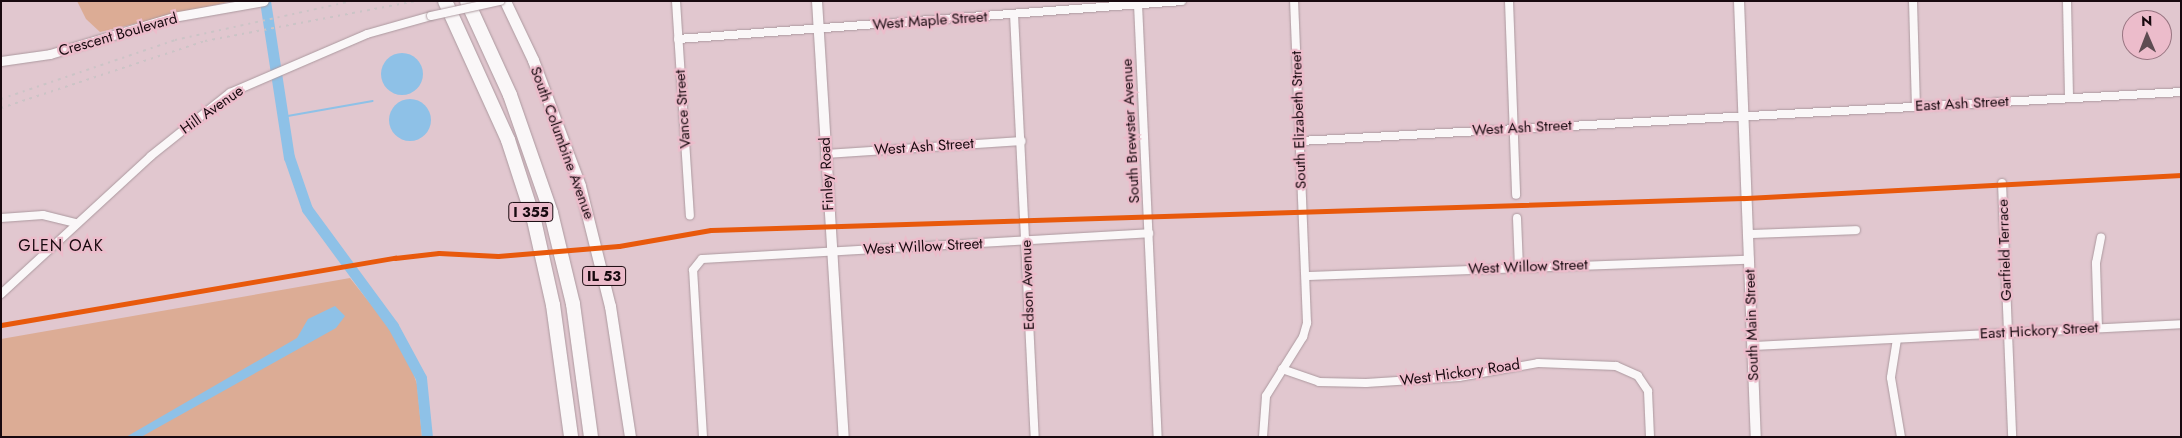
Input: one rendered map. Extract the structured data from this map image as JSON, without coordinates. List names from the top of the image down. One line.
{"streets":{"highway":["I 355"],"main road":["South Columbine Avenue","Finley Road","IL 53","South Main Street"],"street":["West Maple Street","Crescent Boulevard","East Ash Street","Vance Street","Hill Avenue","South Elizabeth Street","West Ash Street","South Brewster Avenue","West Willow Street","Garfield Terrace","Edson Avenue","East Hickory Street","West Hickory Road"]},"crossings":[["West Maple Street","Vance Street"],["West Maple Street","South Brewster Avenue"],["West Maple Street","Finley Road"],["West Maple Street","Edson Avenue"],["East Ash Street","West Ash Street"],["East Ash Street","South Main Street"],["South Elizabeth Street","West Ash Street"],["South Elizabeth Street","West Willow Street"],["South Elizabeth Street","West Hickory Road"],["West Ash Street","Finley Road"],["West Ash Street","Edson Avenue"],["West Ash Street","South Main Street"],["South Brewster Avenue","West Willow Street"],["Finley Road","West Willow Street"],["West Willow Street","Edson Avenue"],["West Willow Street","South Main Street"],["Garfield Terrace","East Hickory Street"],["South Main Street","East Hickory Street"]],"districts":["GLEN OAK"],"north":"top"}
